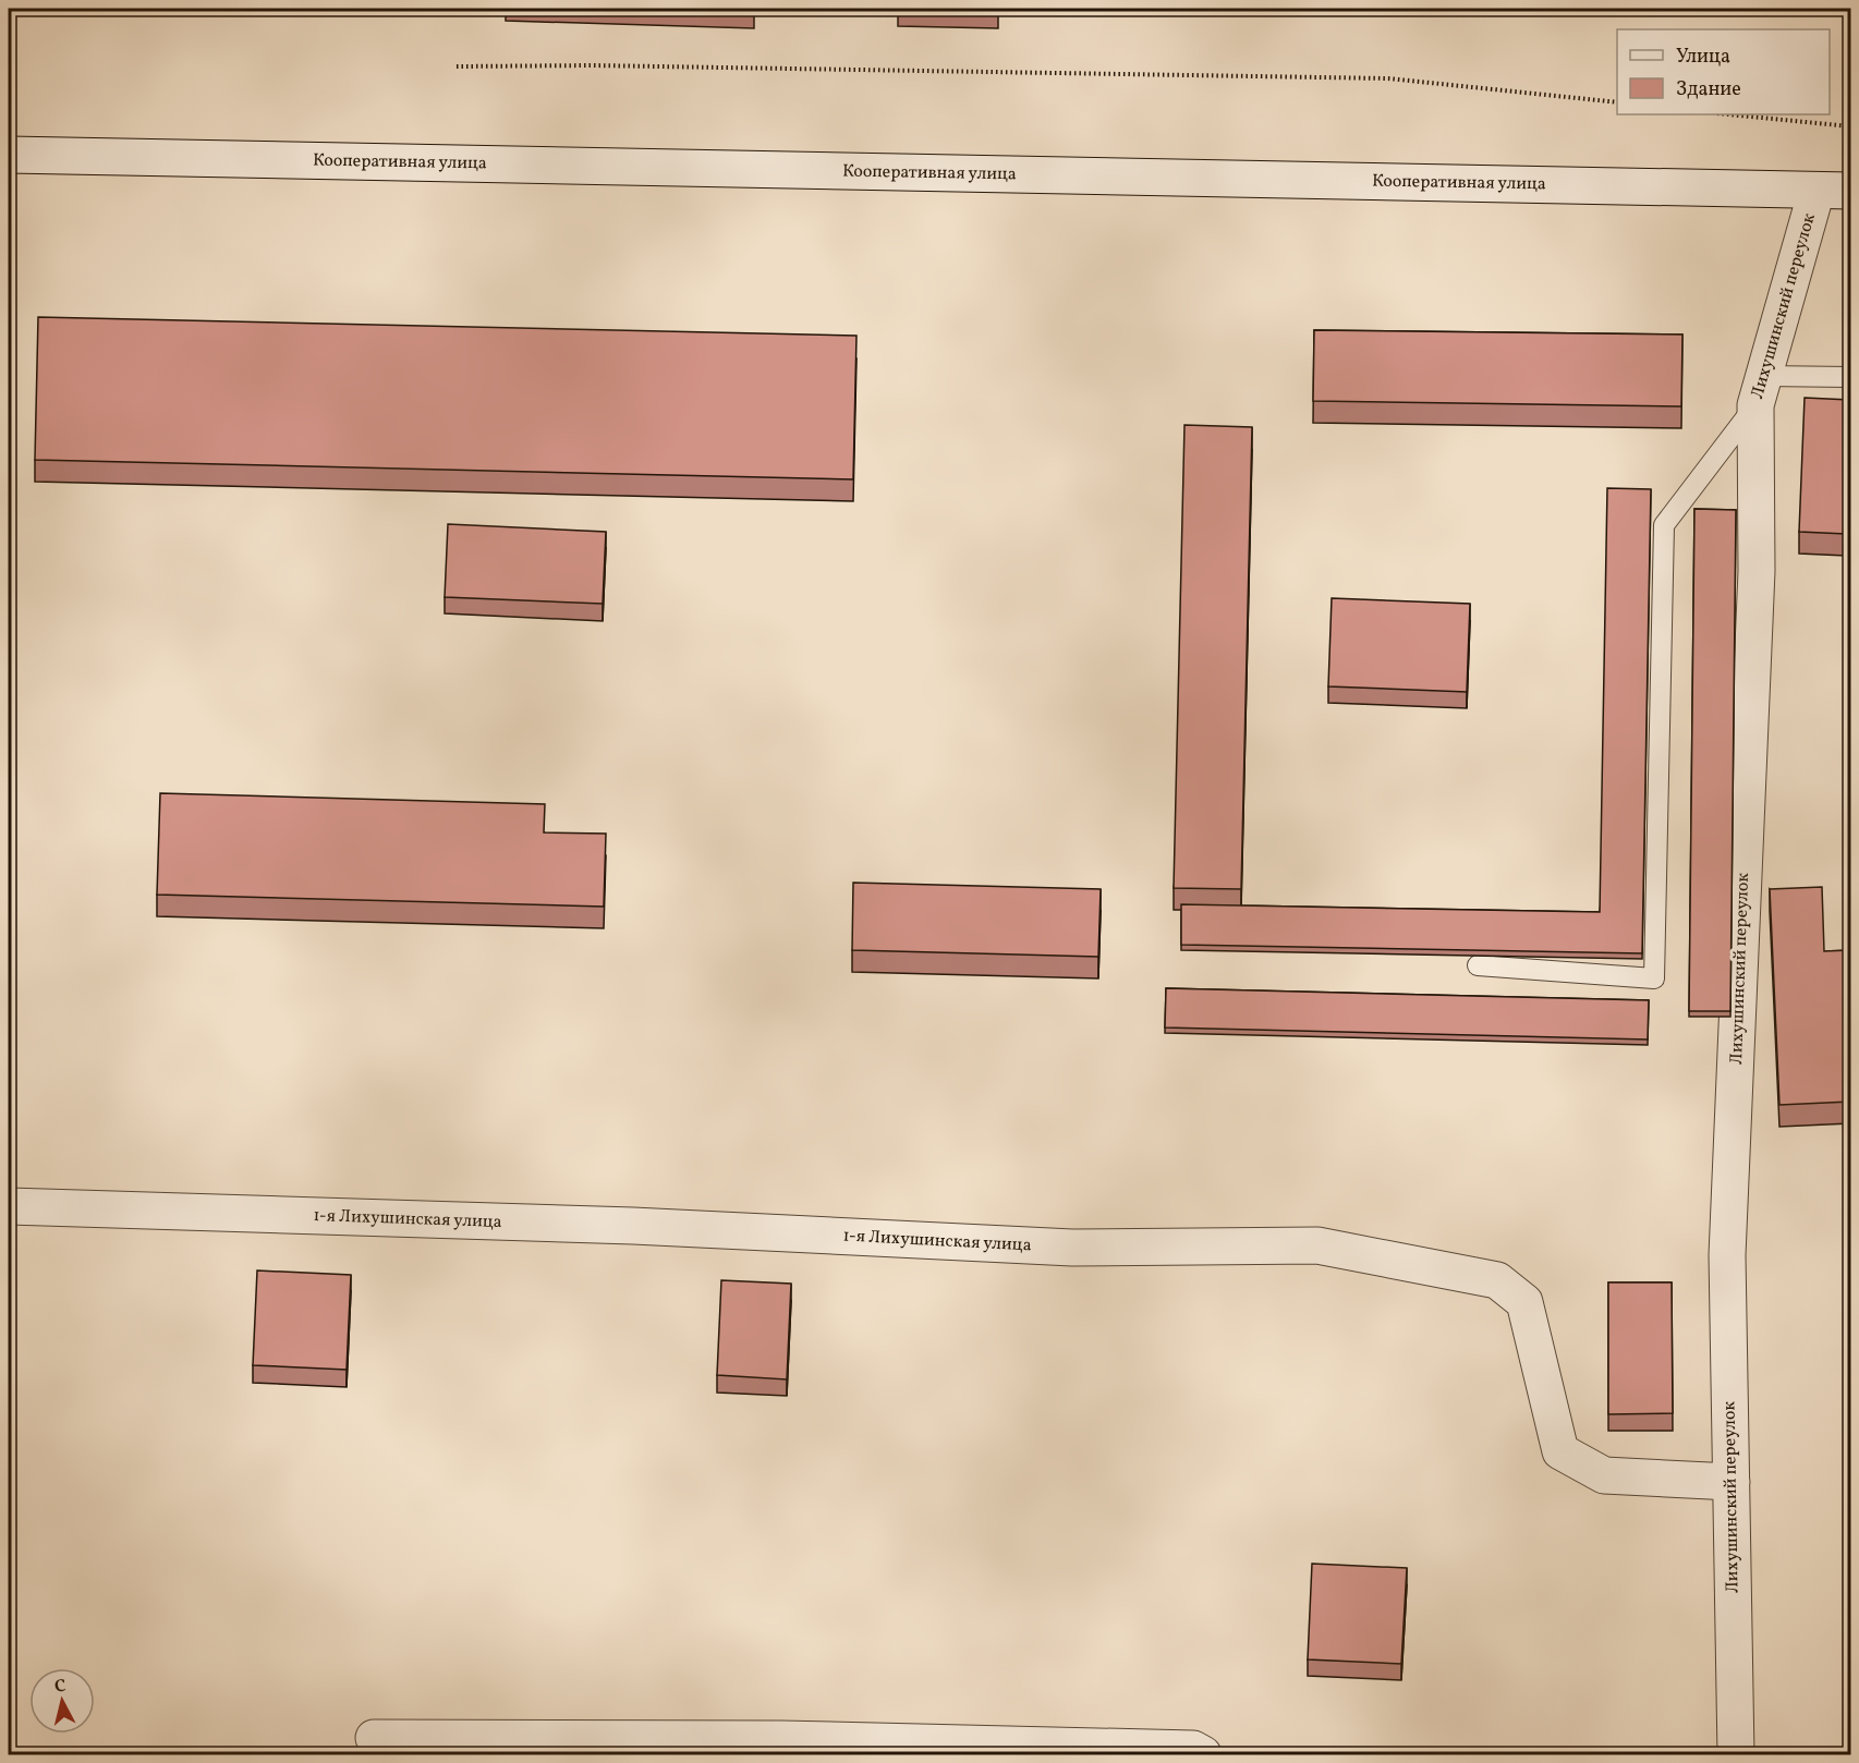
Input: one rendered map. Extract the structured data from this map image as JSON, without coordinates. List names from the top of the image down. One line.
{"streets":{"street":["Кооперативная улица","Лихушинский переулок","1-я Лихушинская улица"]},"crossings":[["Кооперативная улица","Лихушинский переулок"],["Лихушинский переулок","1-я Лихушинская улица"]],"legend":["Улица","Здание"],"north":"top"}
